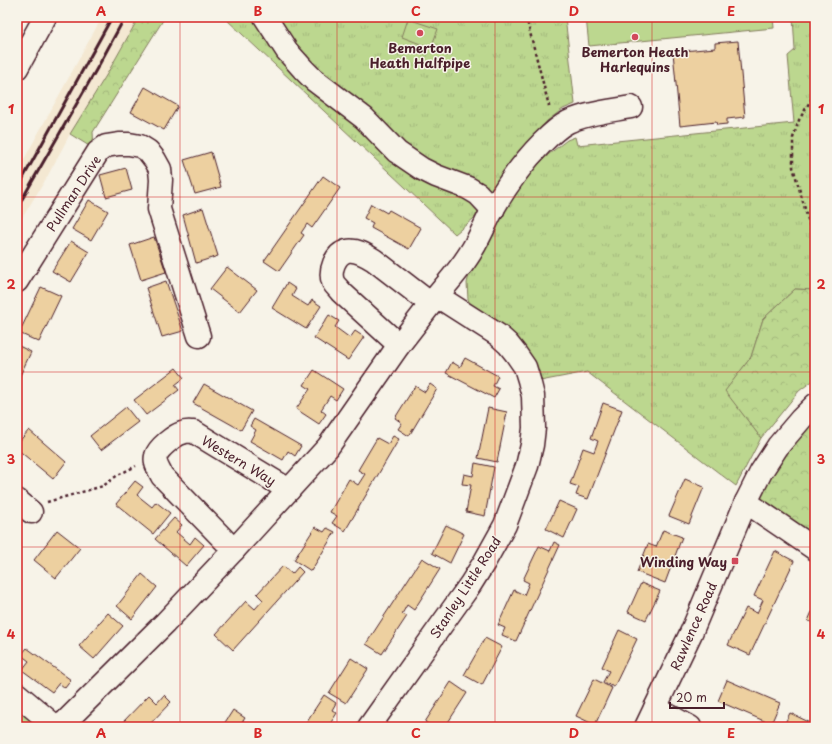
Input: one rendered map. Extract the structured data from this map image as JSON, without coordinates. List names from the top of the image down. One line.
{"streets":{"main road":["Pullman Drive","Western Way","Stanley Little Road","Rawlence Road"]},"crossings":[["Western Way","Stanley Little Road"]],"places":{"other":["Bemerton Heath Halfpipe","Bemerton Heath Harlequins"],"transit":["Winding Way"]},"scale_bar":"20 m","grid":{"columns":["A","B","C","D","E"],"rows":["1","2","3","4"]}}
